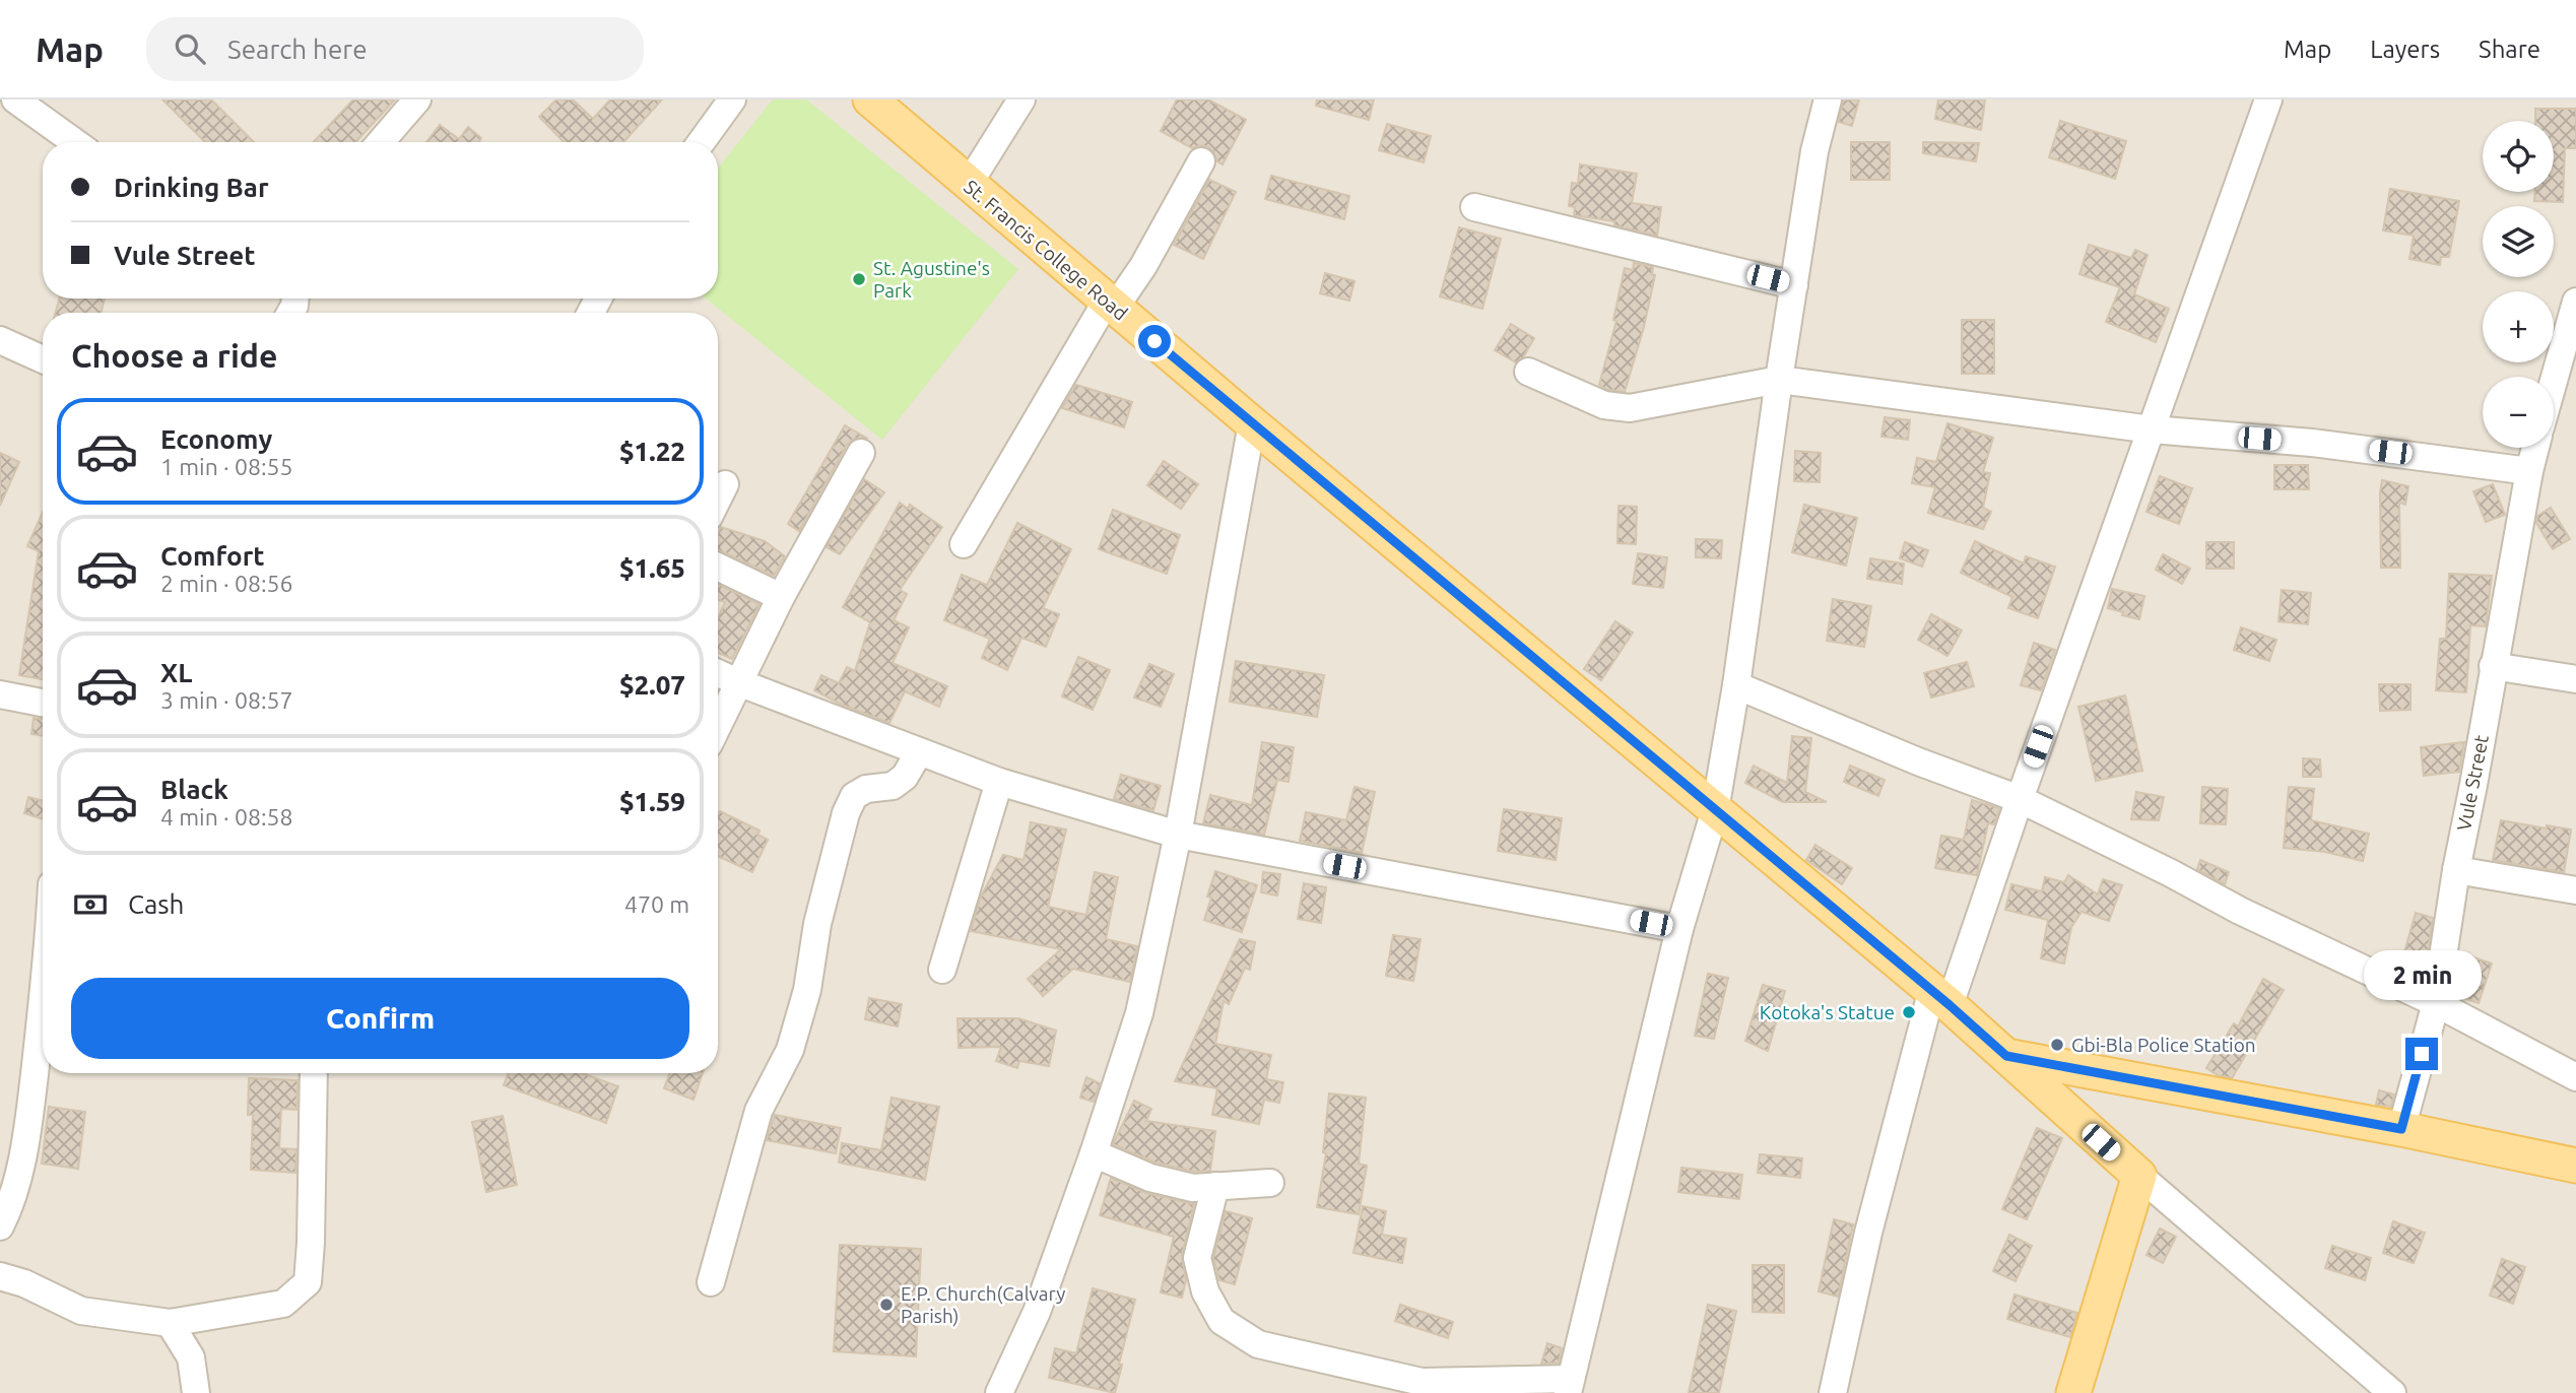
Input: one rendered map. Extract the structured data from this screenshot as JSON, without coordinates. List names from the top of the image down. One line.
{"streets":{"main road":["St. Francis College Road"],"street":["Vule Street"]},"places":["St. Agustine's Park","Kotoka's Statue","Gbi-Bla Police Station","E.P. Church(Calvary Parish)"],"page":{"header":"Map","search":"Search here","nav":["Map","Layers","Share"],"map_buttons":["+","−"],"banner":["Drinking Bar","Vule Street"],"heading":"Choose a ride","list":[{"name":"Economy","note":"1 min · 08:55","value":"$1.22"},{"name":"Comfort","note":"2 min · 08:56","value":"$1.65"},{"name":"XL","note":"3 min · 08:57","value":"$2.07"},{"name":"Black","note":"4 min · 08:58","value":"$1.59"}],"pay":["Cash","470 m"],"bubble":"2 min","buttons":"Confirm"}}
